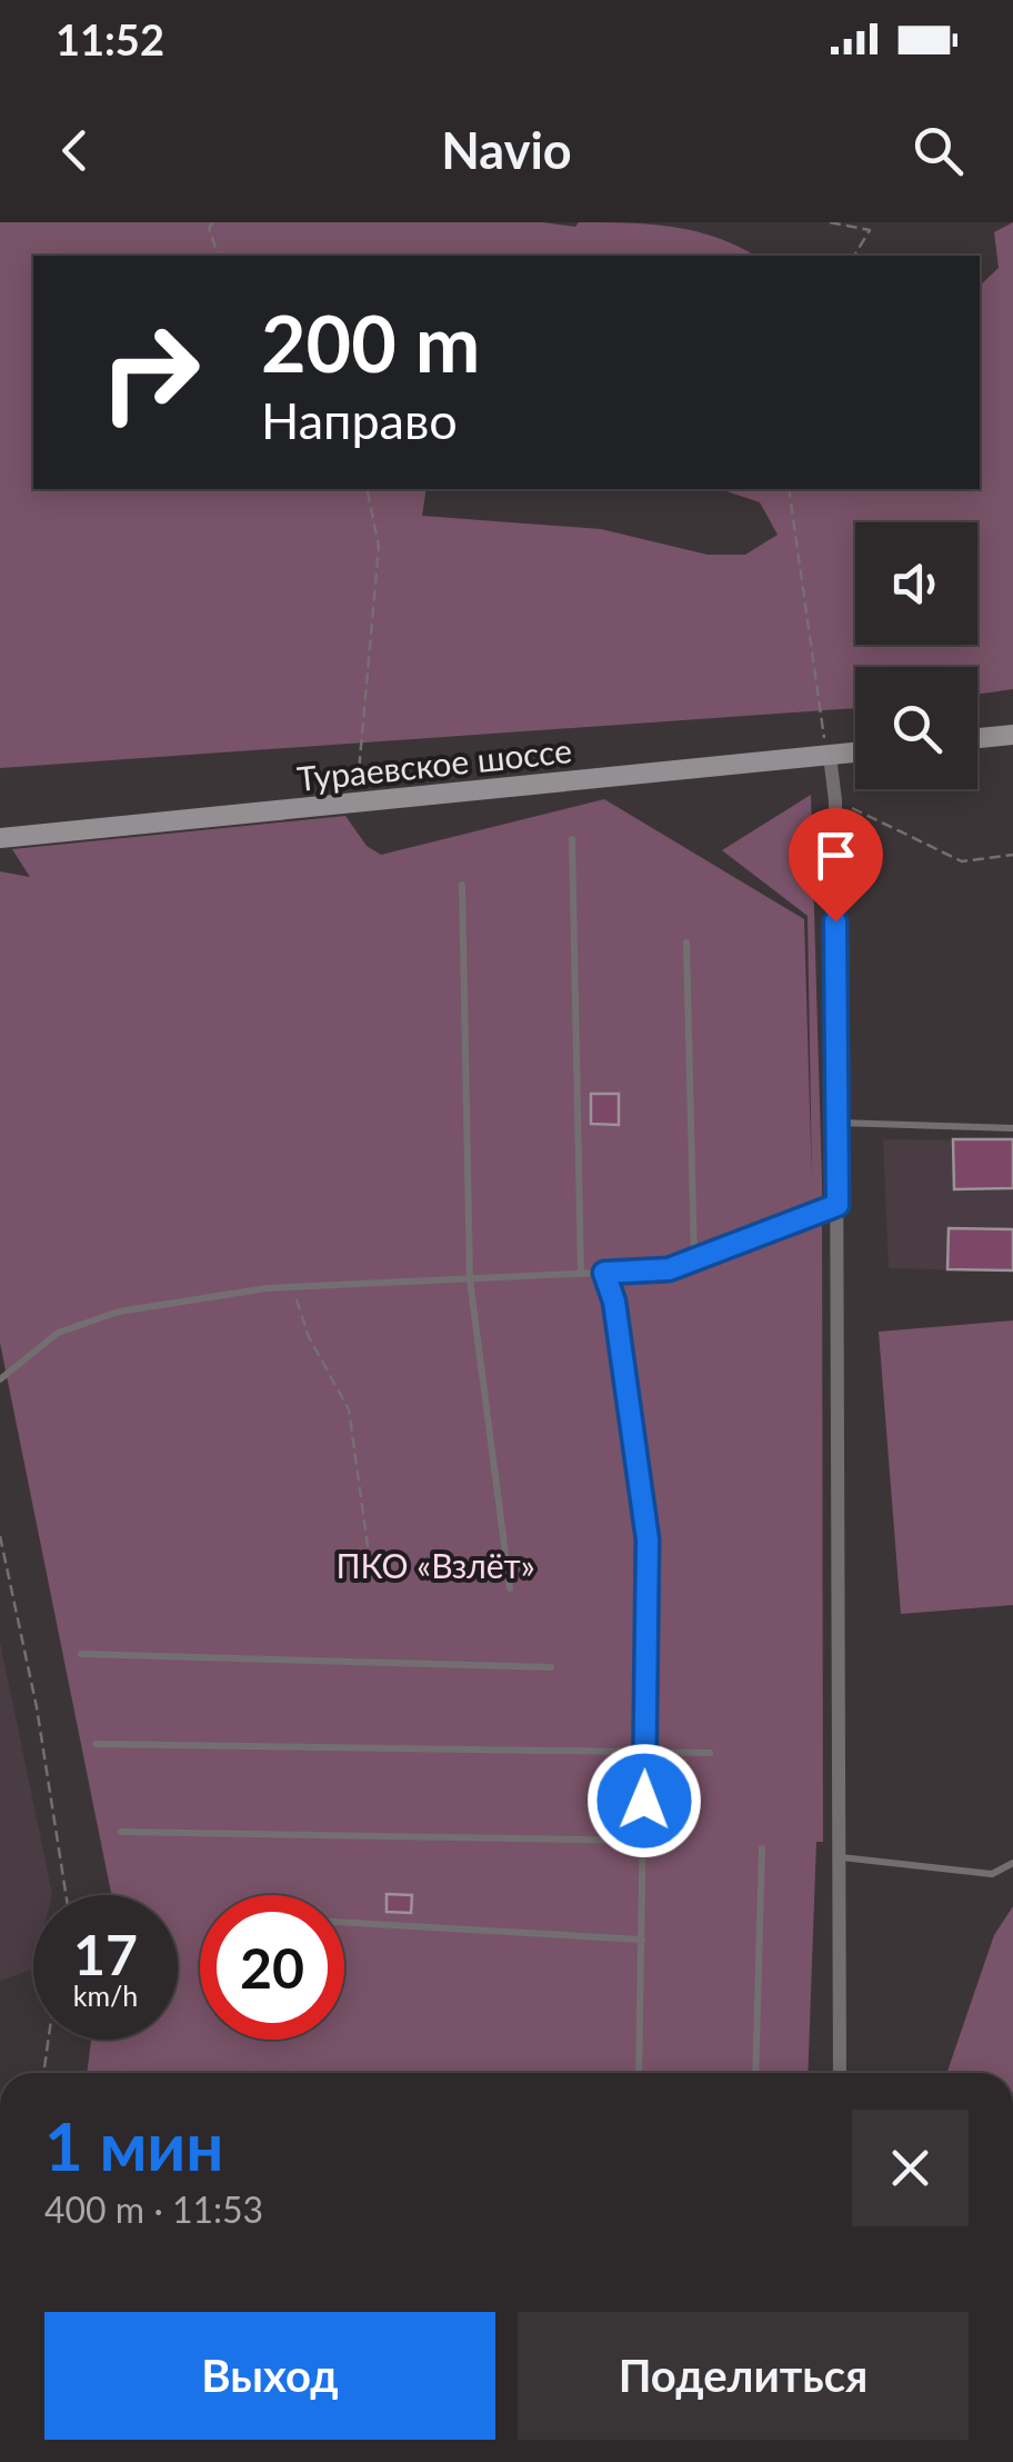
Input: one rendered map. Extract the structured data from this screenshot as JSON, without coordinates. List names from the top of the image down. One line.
{"streets":{"main road":["Тураевское шоссе"]},"parks":["ПКО «Взлёт»"],"page":{"status":"11:52","header":"Navio","turn":["200 m","Направо"],"speed":"17 km/h","limit":"20","heading":["1 мин","400 m · 11:53"],"buttons":["Выход","Поделиться"]}}
